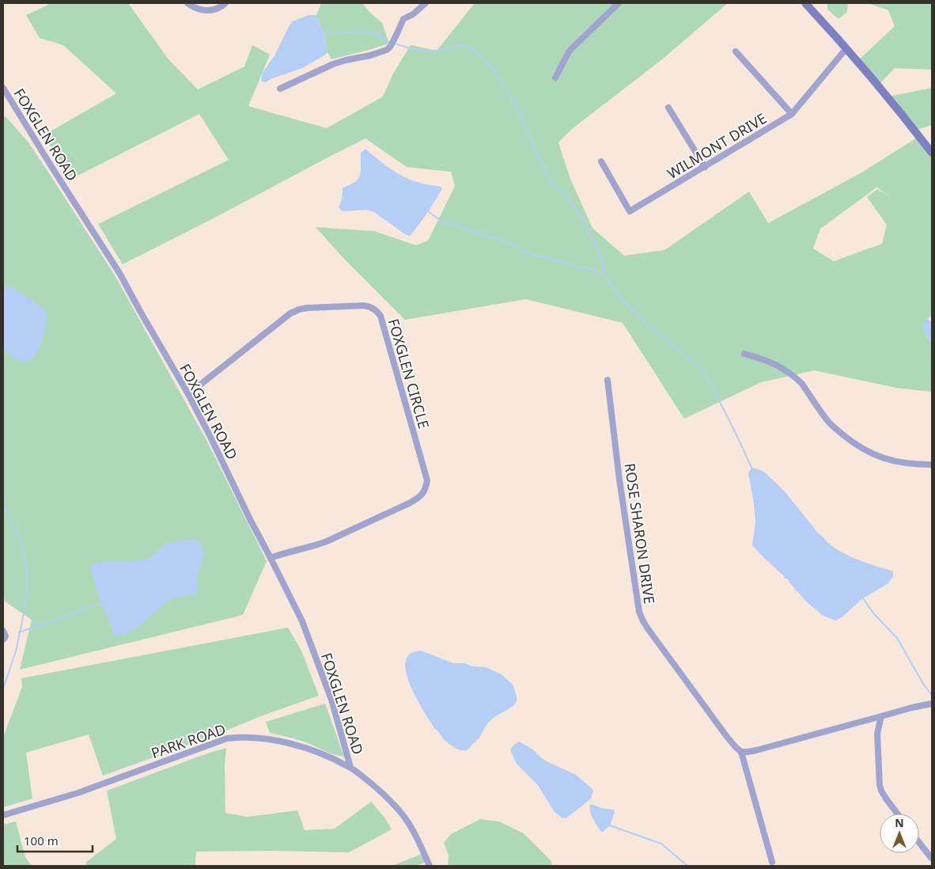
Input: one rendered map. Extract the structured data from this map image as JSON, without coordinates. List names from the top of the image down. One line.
{"streets":{"street":["FOXGLEN ROAD","WILMONT DRIVE","FOXGLEN CIRCLE","ROSE SHARON DRIVE","PARK ROAD"]},"crossings":[["FOXGLEN ROAD","FOXGLEN CIRCLE"],["FOXGLEN ROAD","PARK ROAD"]],"scale_bar":"100 m","north":"top"}
